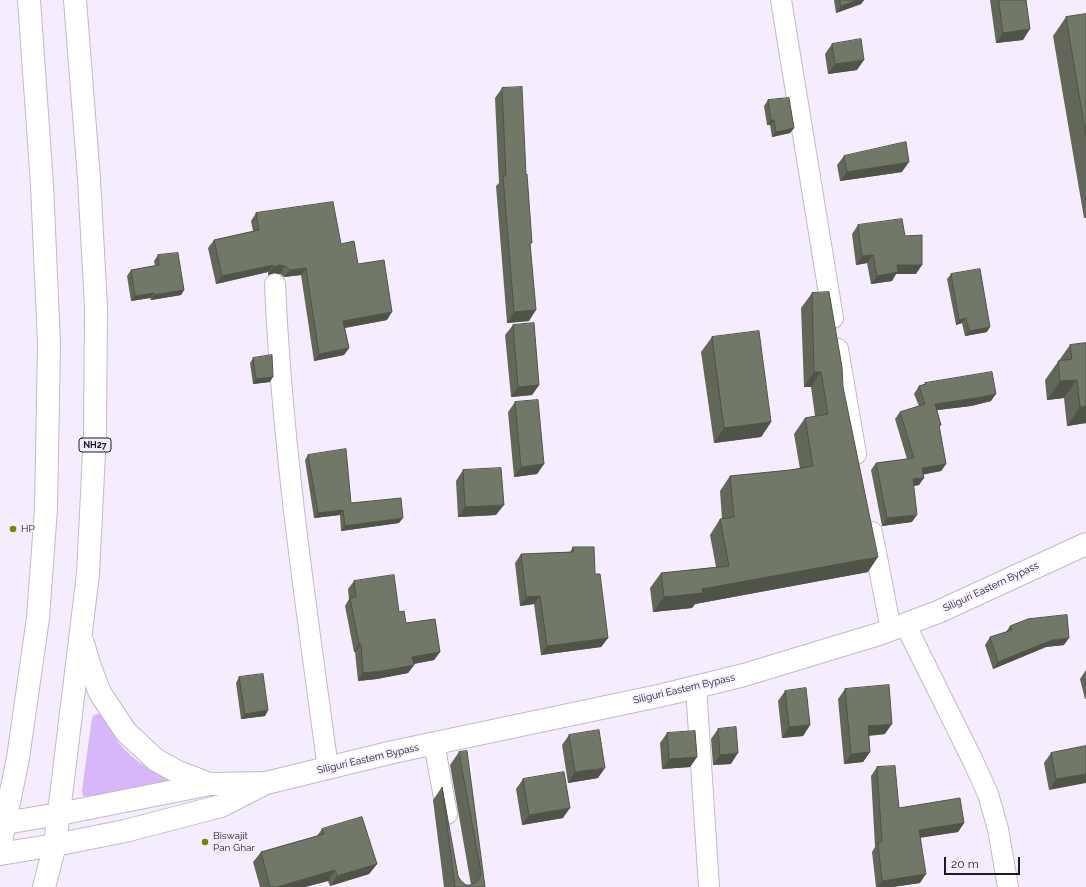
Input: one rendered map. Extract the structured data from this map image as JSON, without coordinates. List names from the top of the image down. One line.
{"streets":{"main road":["NH27","Siliguri Eastern Bypass"]},"crossings":[["NH27","Siliguri Eastern Bypass"]],"places":["HP","Biswajit Pan Ghar"],"scale_bar":"20 m"}
